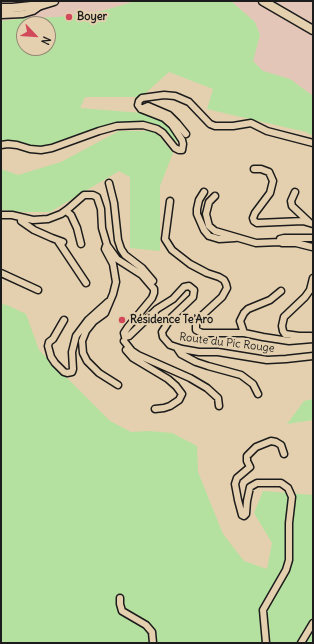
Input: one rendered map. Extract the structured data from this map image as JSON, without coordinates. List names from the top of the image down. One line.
{"streets":{"street":["Route du Pic Rouge"]},"places":["Boyer","Résidence Te'Aro"],"north":"bottom right"}
